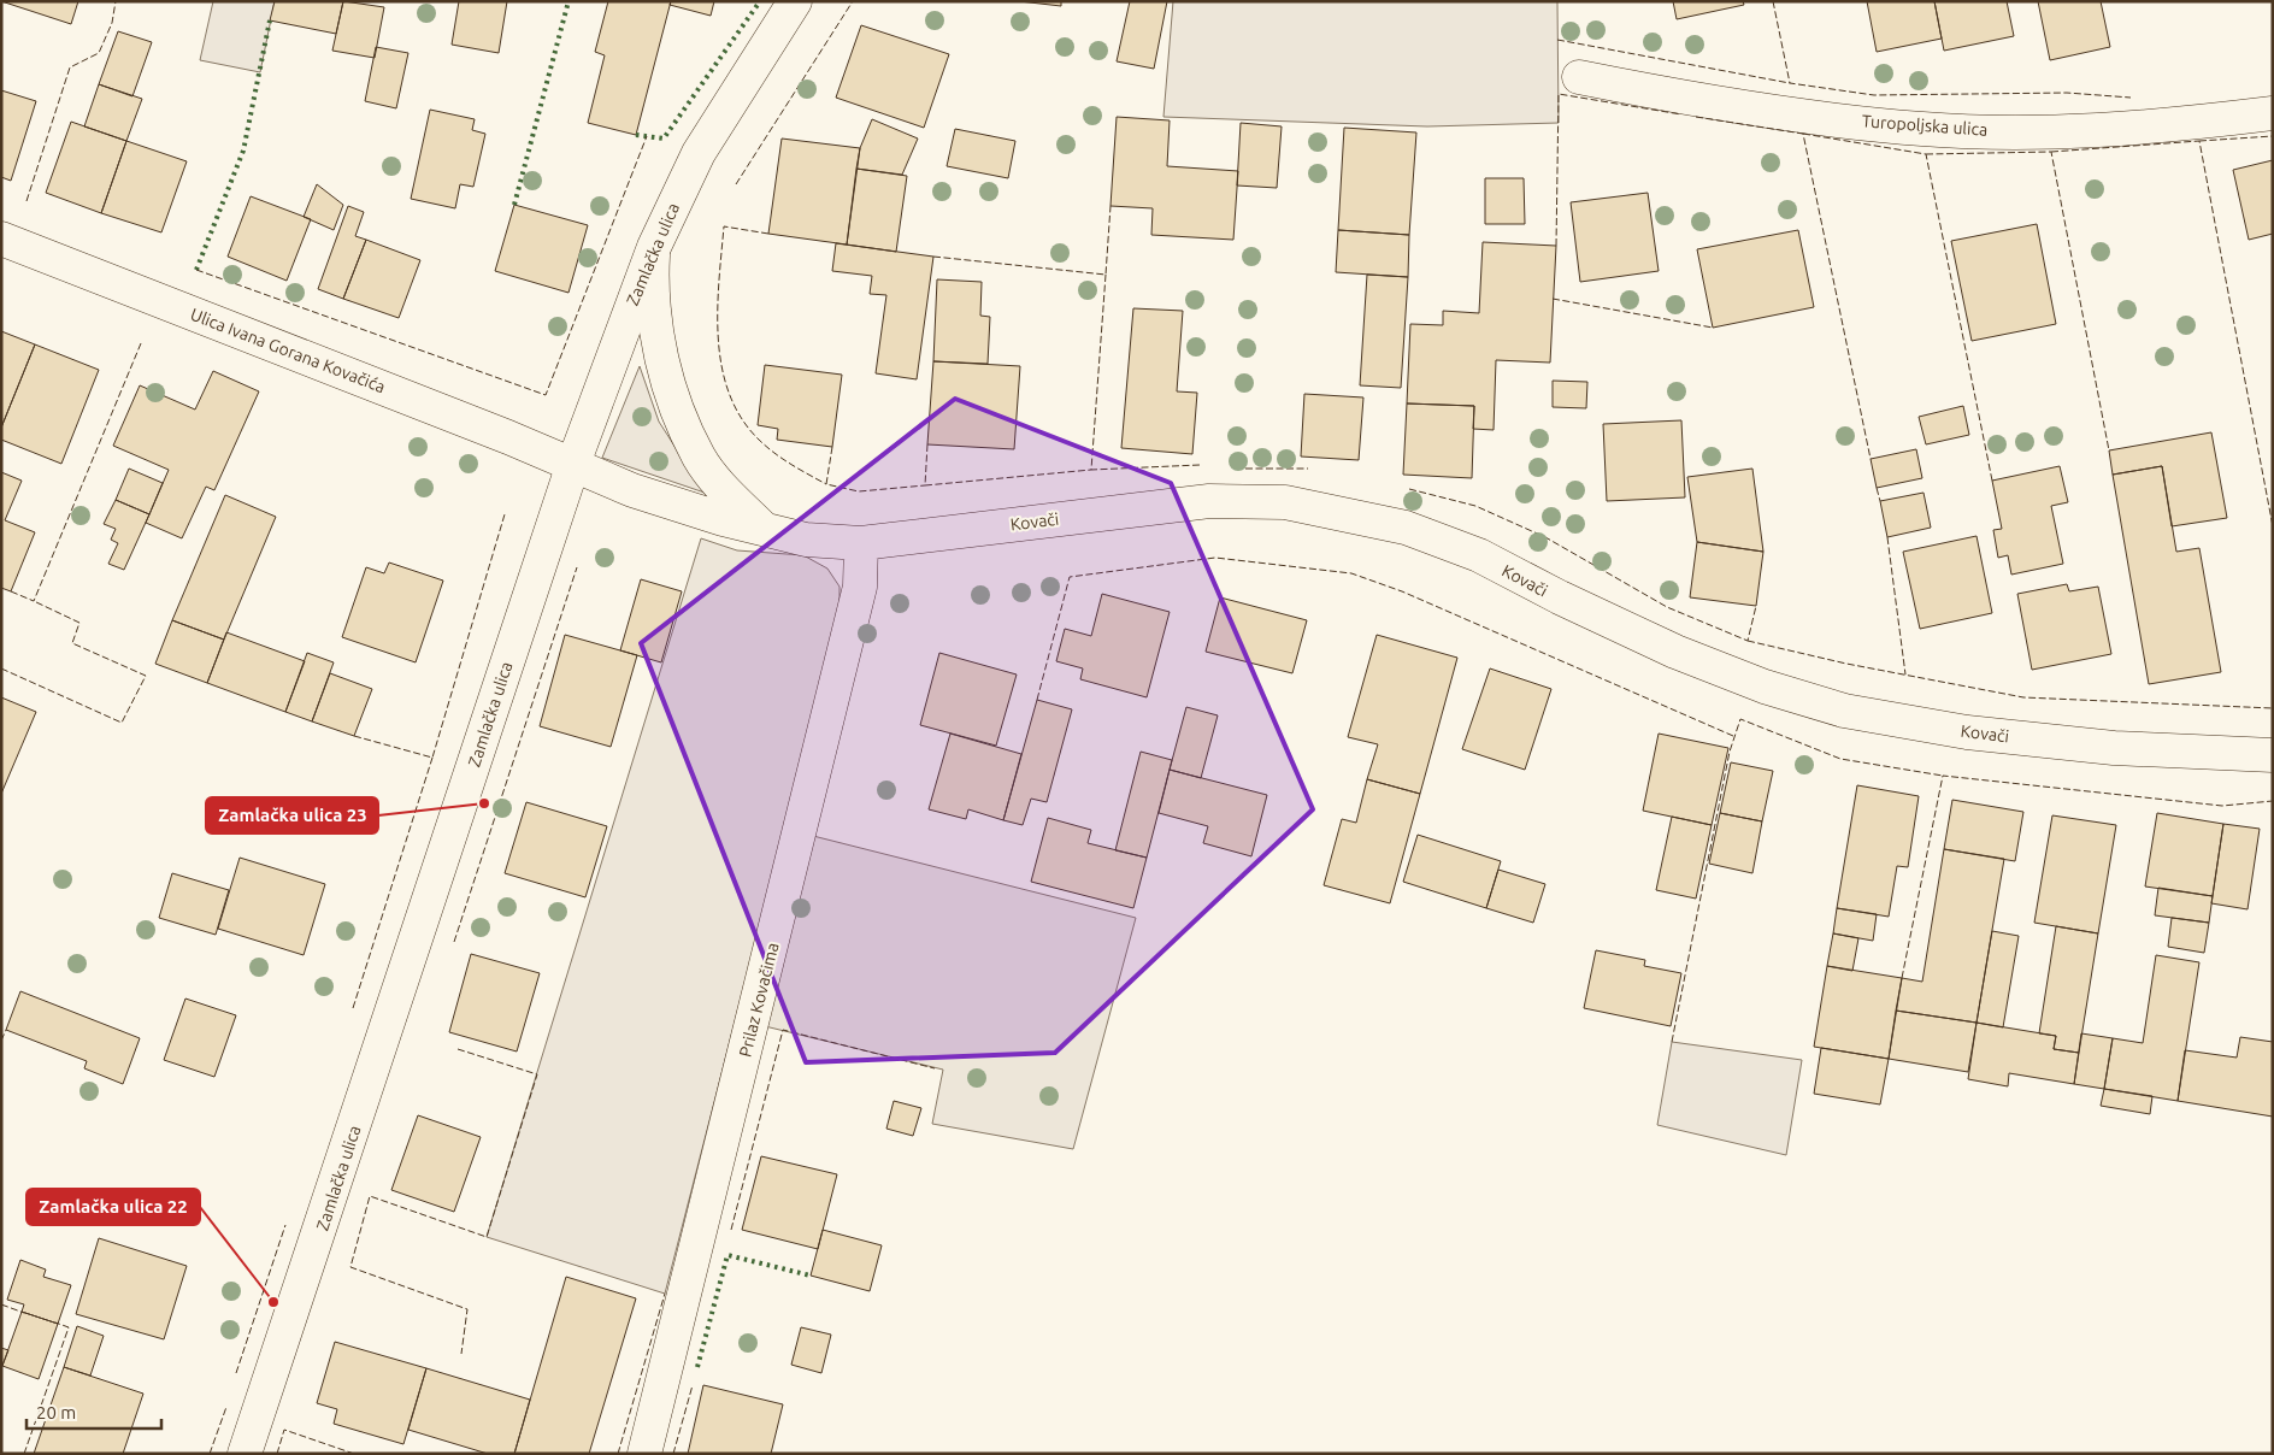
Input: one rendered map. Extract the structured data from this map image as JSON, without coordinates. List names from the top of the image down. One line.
{"streets":{"street":["Turopoljska ulica","Zamlačka ulica","Ulica Ivana Gorana Kovačića","Kovači","Prilaz Kovačima"]},"crossings":[["Zamlačka ulica","Ulica Ivana Gorana Kovačića"],["Zamlačka ulica","Kovači"],["Ulica Ivana Gorana Kovačića","Kovači"],["Kovači","Prilaz Kovačima"]],"places":["Zamlačka ulica 23","Zamlačka ulica 22"],"scale_bar":"20 m"}
